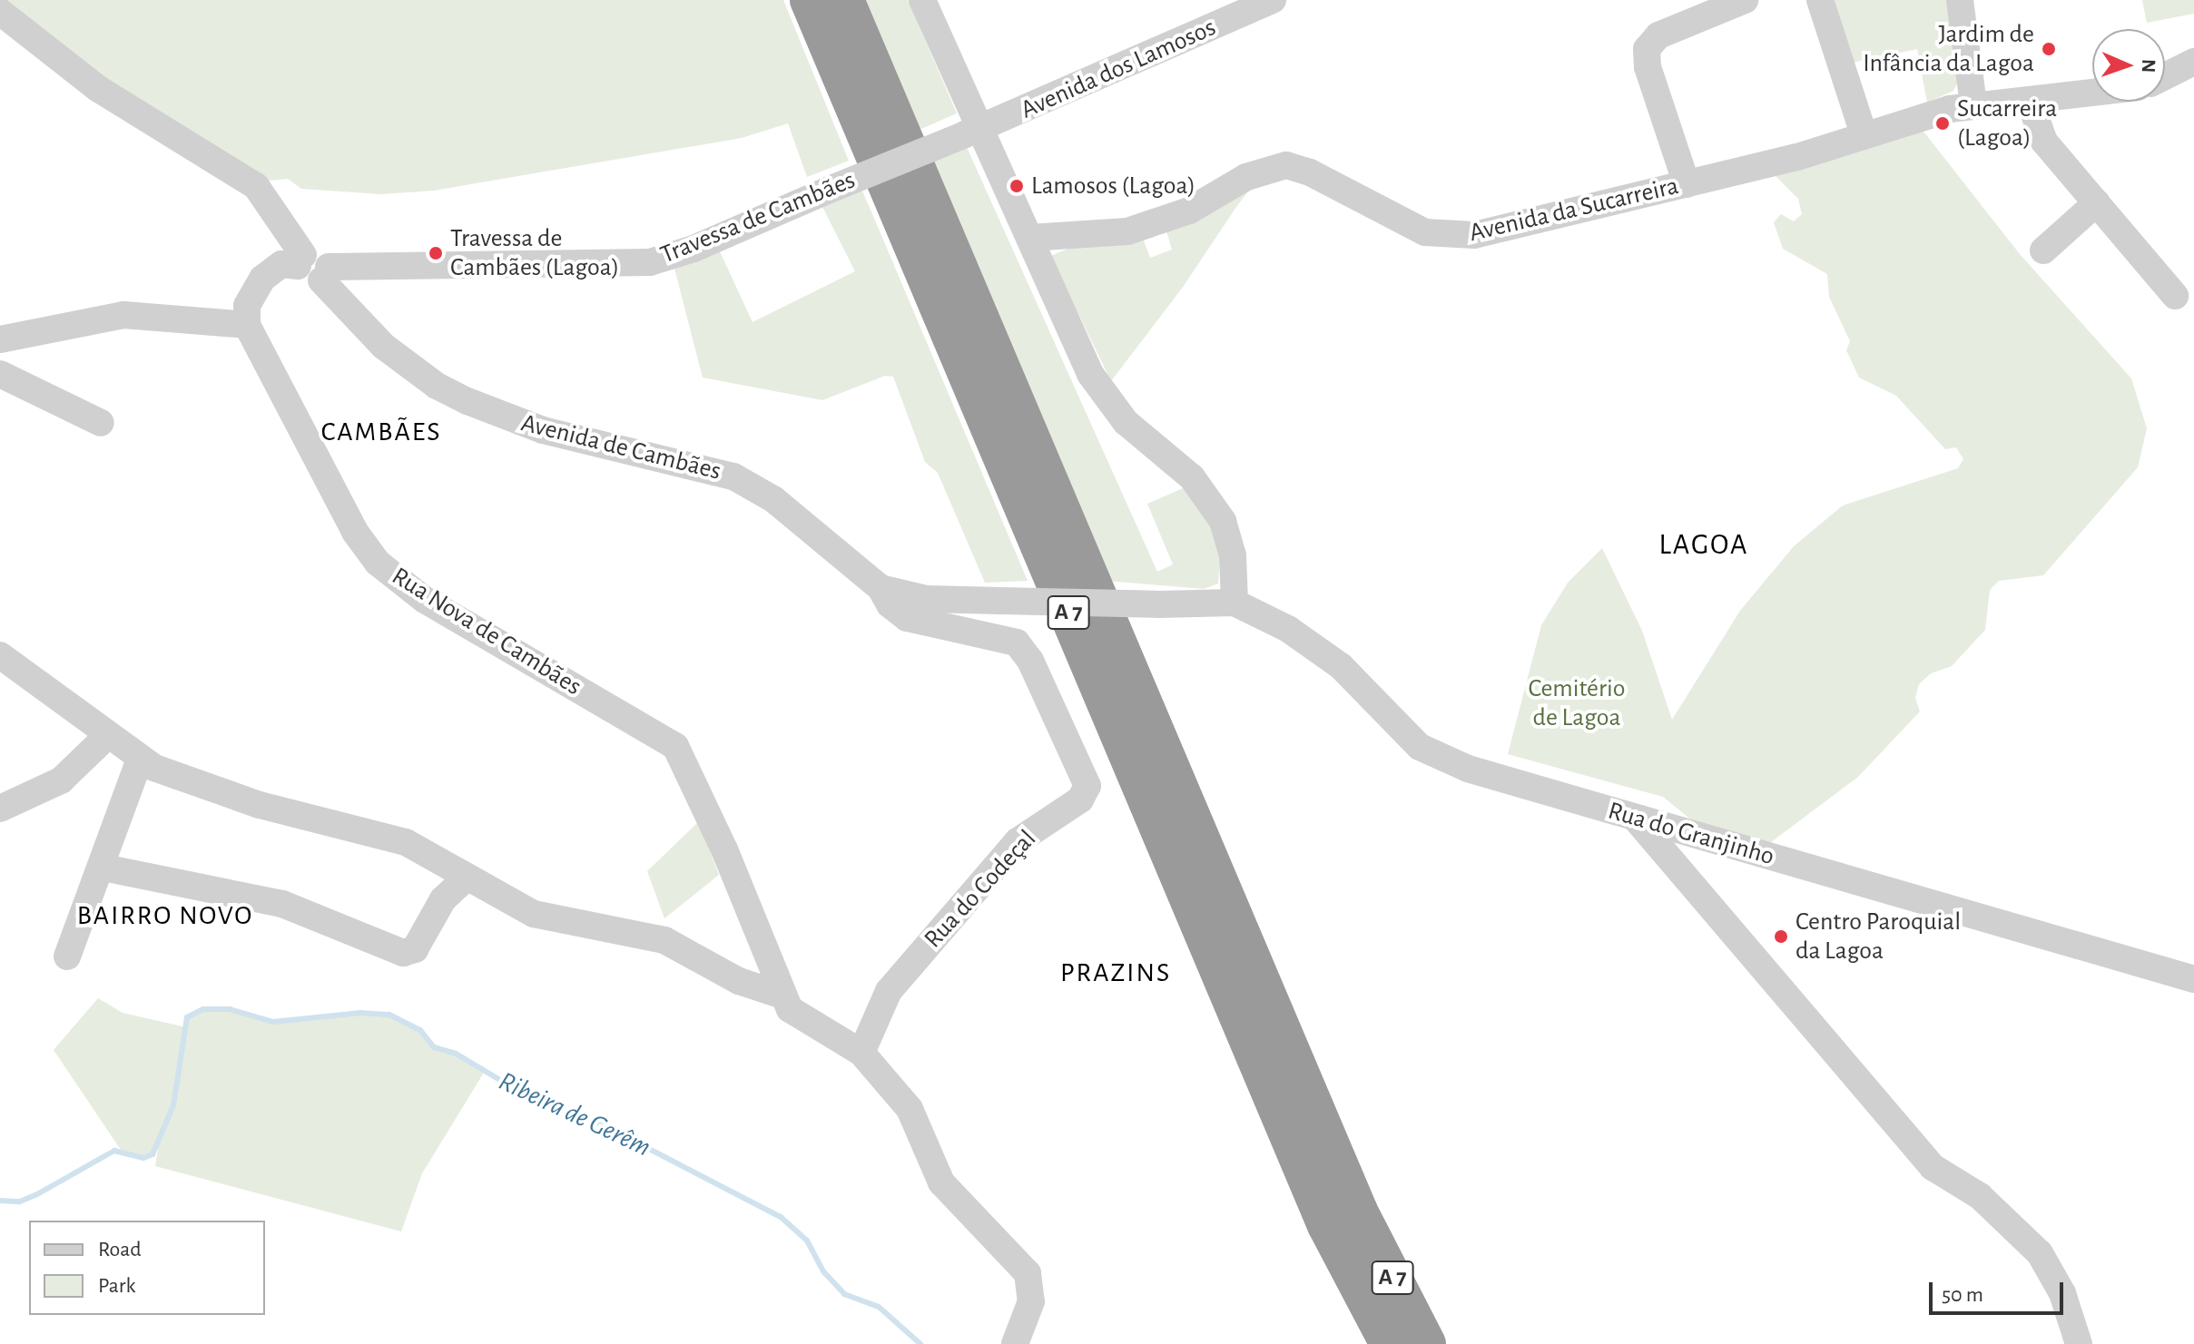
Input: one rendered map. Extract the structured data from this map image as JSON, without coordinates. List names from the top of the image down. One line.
{"streets":{"highway":["A 7"],"street":["Avenida dos Lamosos","Avenida da Sucarreira","Travessa de Cambães","Avenida de Cambães","Rua Nova de Cambães","Rua do Granjinho","Rua do Codeçal"]},"crossings":[["Avenida dos Lamosos","Travessa de Cambães"],["Travessa de Cambães","Avenida de Cambães"],["Avenida de Cambães","Rua do Granjinho"],["Avenida de Cambães","Rua do Codeçal"]],"districts":["CAMBÃES","LAGOA","BAIRRO NOVO","PRAZINS"],"water":["Ribeira de Gerêm"],"parks":["Cemitério de Lagoa"],"places":["Jardim de Infância da Lagoa","Sucarreira (Lagoa)","Lamosos (Lagoa)","Travessa de Cambães (Lagoa)","Centro Paroquial da Lagoa"],"legend":["Road","Park"],"scale_bar":"50 m","north":"right"}
